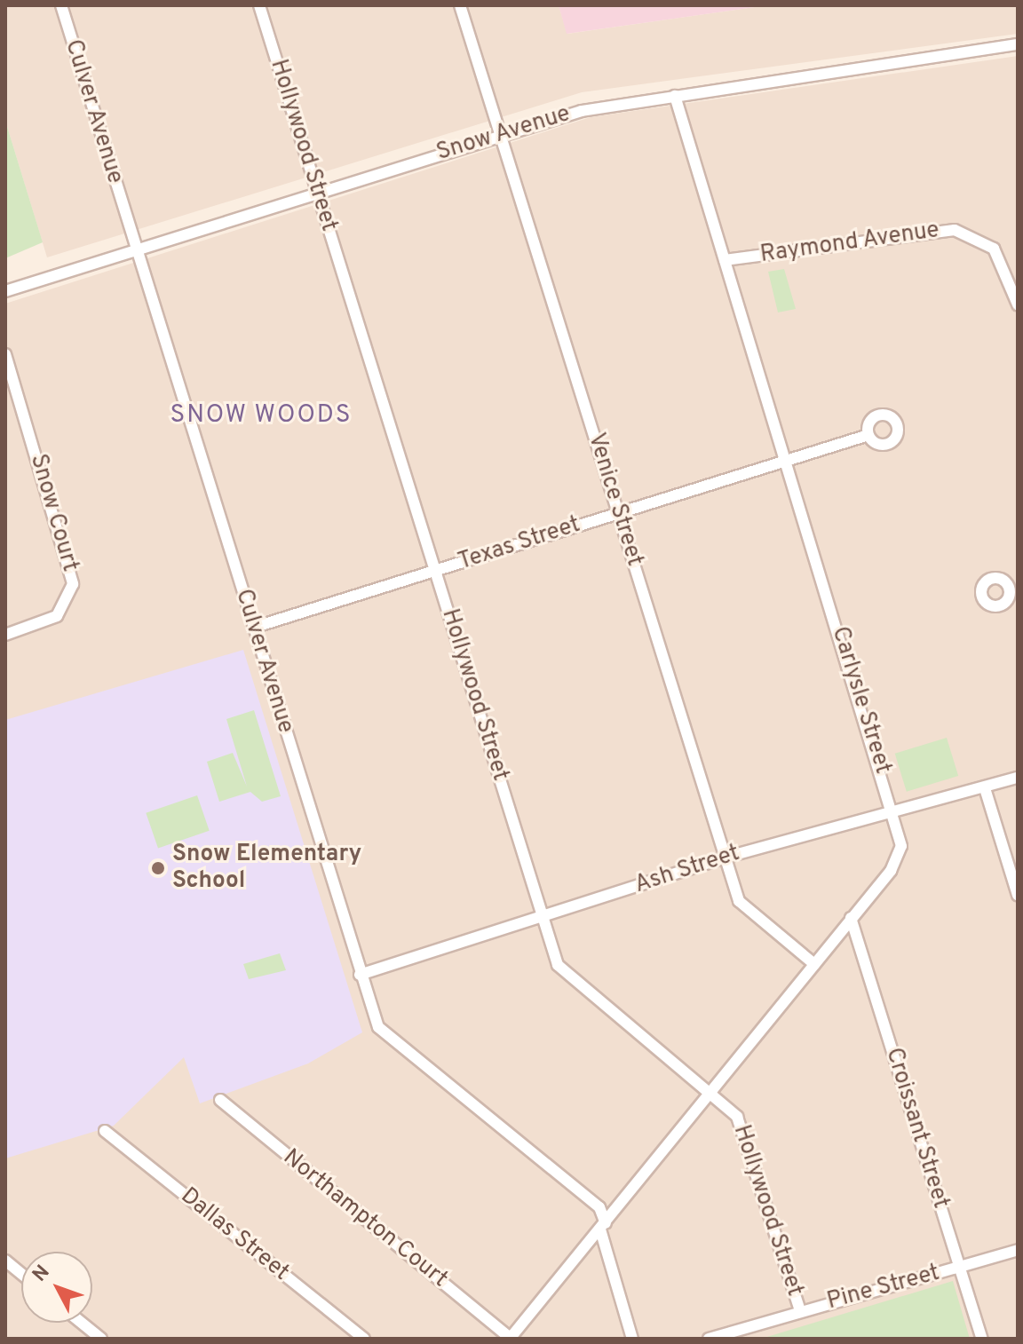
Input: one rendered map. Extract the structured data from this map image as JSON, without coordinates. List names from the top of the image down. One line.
{"streets":{"street":["Culver Avenue","Snow Avenue","Hollywood Street","Raymond Avenue","Venice Street","Snow Court","Texas Street","Carlysle Street","Ash Street","Croissant Street","Northampton Court","Dallas Street","Pine Street"]},"crossings":[["Culver Avenue","Snow Avenue"],["Culver Avenue","Texas Street"],["Culver Avenue","Carlysle Street"],["Culver Avenue","Ash Street"],["Snow Avenue","Hollywood Street"],["Snow Avenue","Venice Street"],["Snow Avenue","Carlysle Street"],["Hollywood Street","Texas Street"],["Hollywood Street","Carlysle Street"],["Hollywood Street","Ash Street"],["Hollywood Street","Pine Street"],["Raymond Avenue","Carlysle Street"],["Venice Street","Texas Street"],["Venice Street","Carlysle Street"],["Venice Street","Ash Street"],["Texas Street","Carlysle Street"],["Carlysle Street","Ash Street"],["Carlysle Street","Croissant Street"],["Carlysle Street","Northampton Court"],["Croissant Street","Pine Street"]],"districts":["SNOW WOODS"],"places":["Snow Elementary School"],"north":"top left"}
